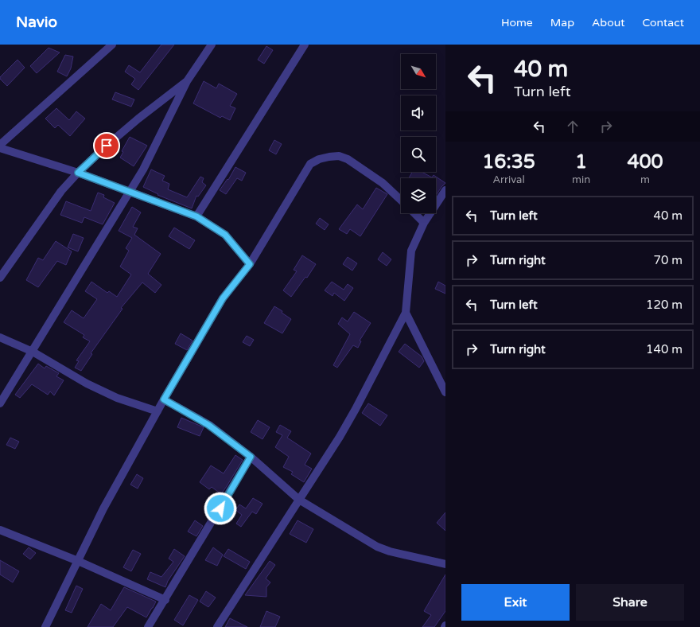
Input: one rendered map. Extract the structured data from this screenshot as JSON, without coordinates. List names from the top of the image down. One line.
{"north":"bottom right","page":{"header":"Navio","nav":["Home","Map","About","Contact"],"turn":["40 m","Turn left"],"eta":["16:35","Arrival","1","min","400","m"],"list":[{"name":"Turn left","value":"40 m"},{"name":"Turn right","value":"70 m"},{"name":"Turn left","value":"120 m"},{"name":"Turn right","value":"140 m"}],"buttons":["Exit","Share"]}}
